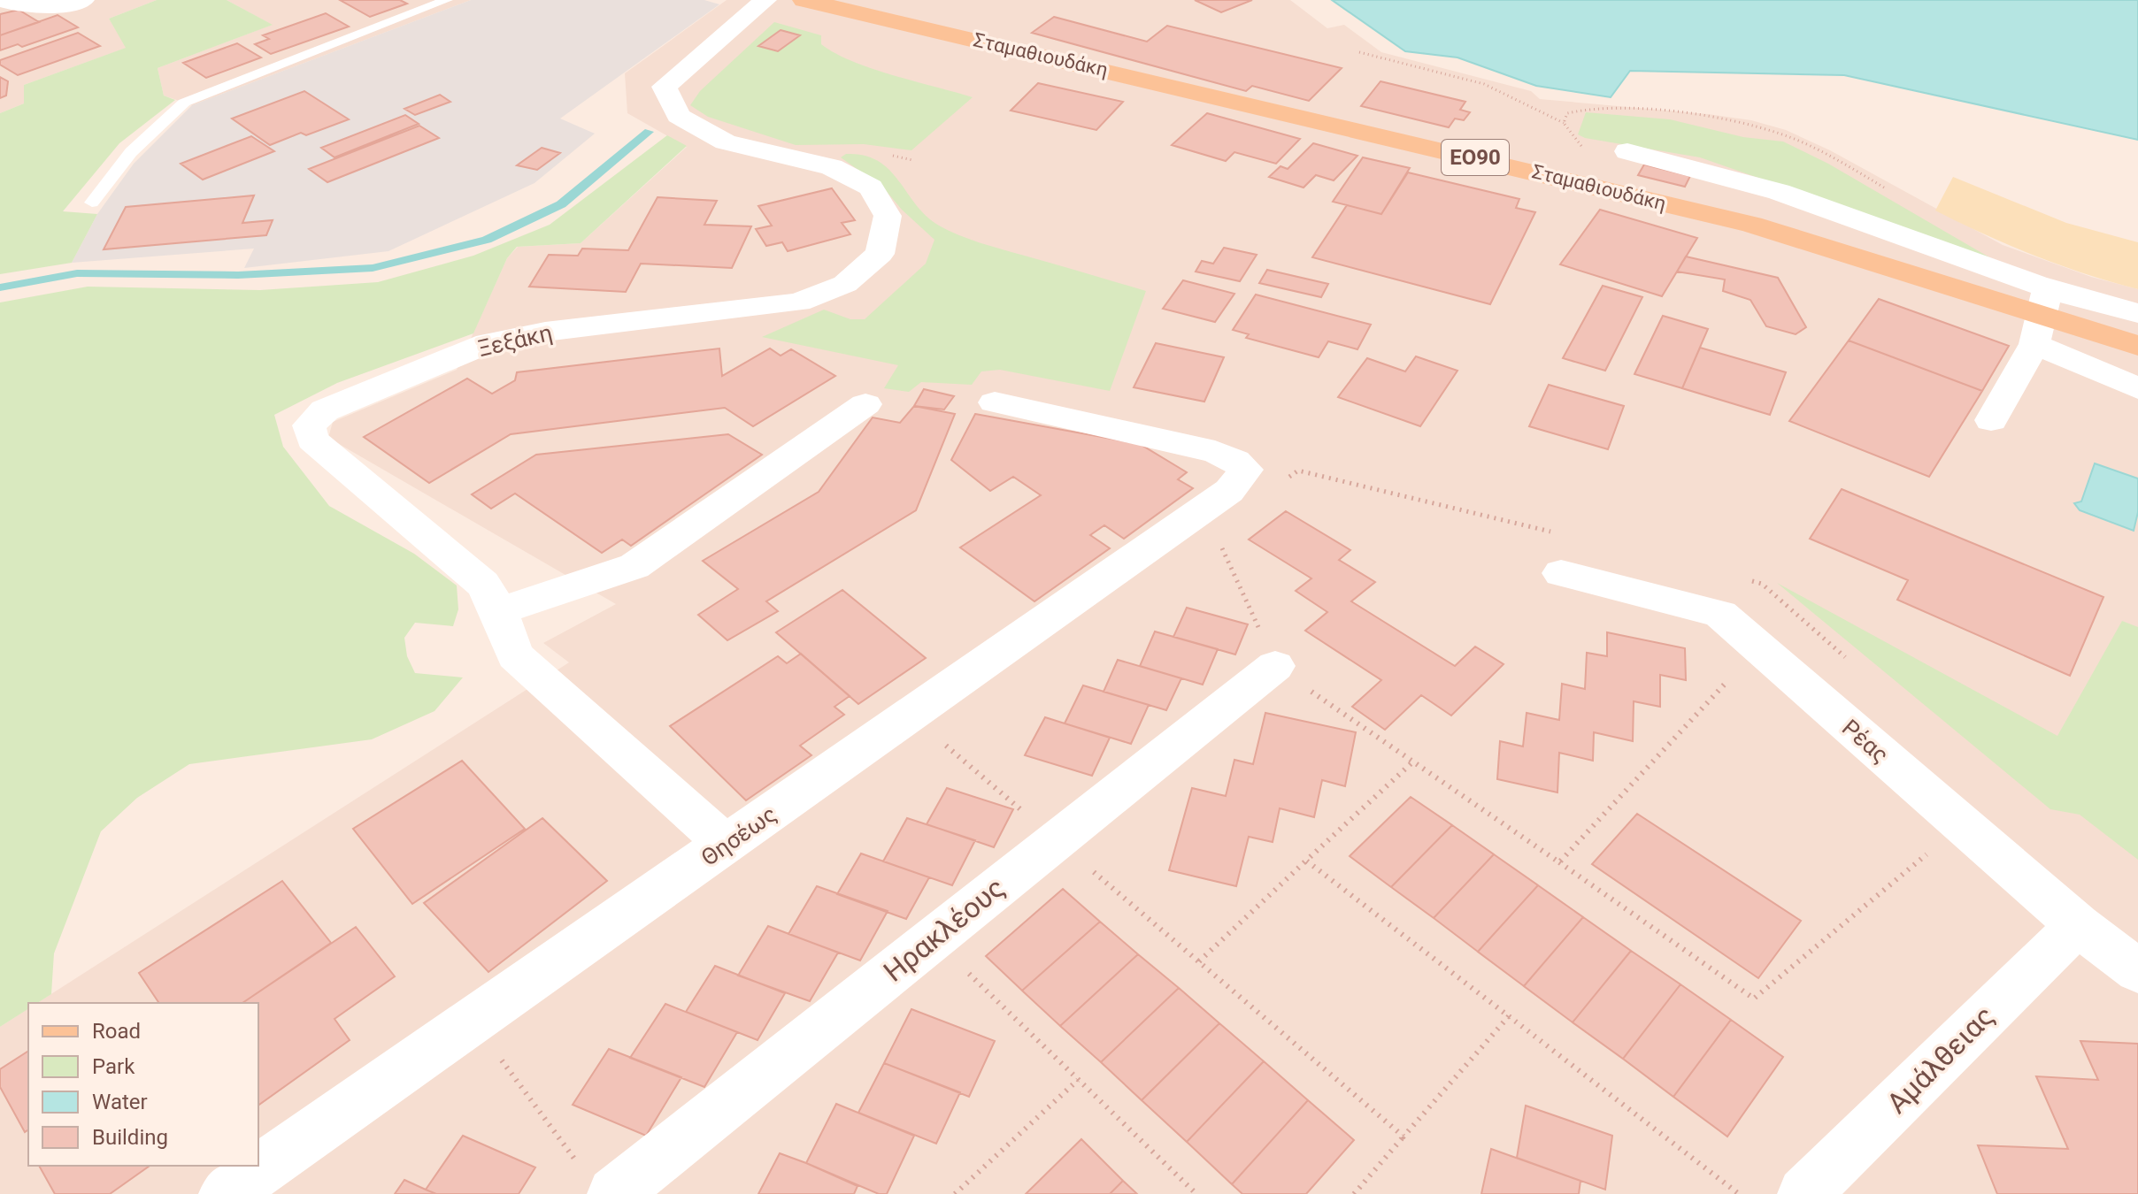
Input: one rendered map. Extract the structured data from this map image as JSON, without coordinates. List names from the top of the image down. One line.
{"streets":{"main road":["Σταμαθιουδάκη","ΕΟ90"],"street":["Ξεξάκη","Ρέας","Θησέως","Ηρακλέους","Αμάλθειας"]},"crossings":[["Ξεξάκη","Θησέως"],["Ρέας","Αμάλθειας"]],"legend":["Road","Park","Water","Building"]}
